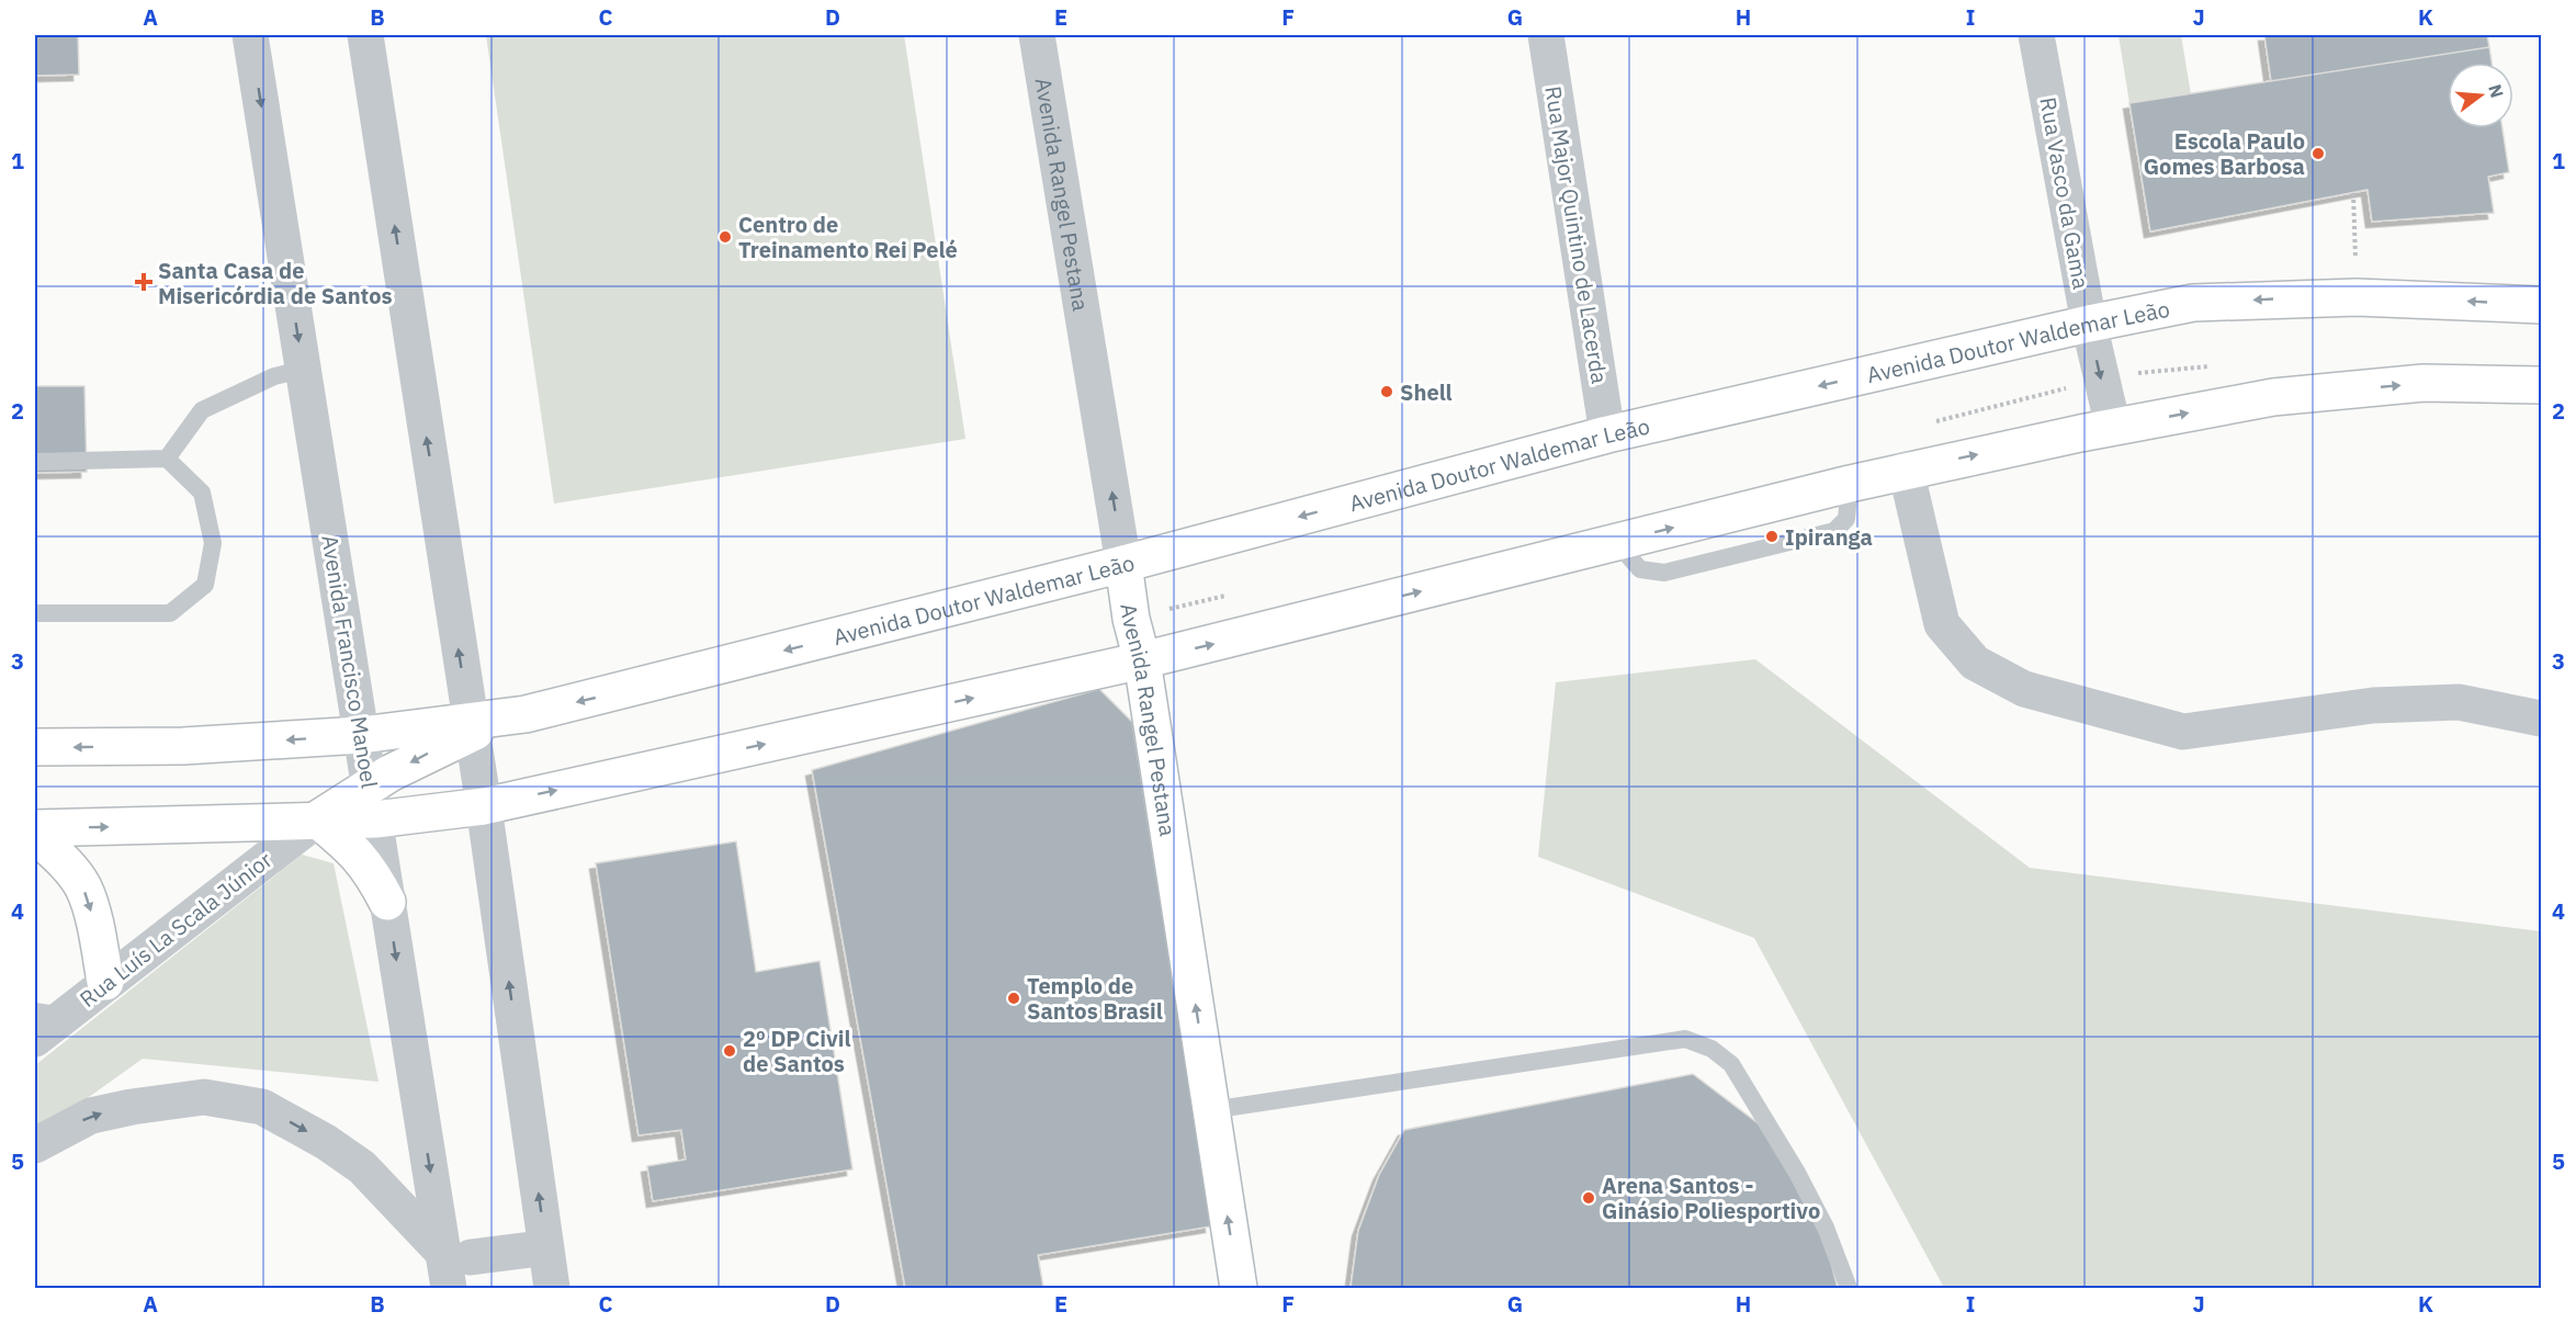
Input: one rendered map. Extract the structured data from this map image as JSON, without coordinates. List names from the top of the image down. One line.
{"streets":{"main road":["Avenida Rangel Pestana","Avenida Doutor Waldemar Leão"],"street":["Rua Vasco da Gama","Rua Major Quintino de Lacerda","Avenida Francisco Manoel","Rua Luís La Scala Júnior"]},"crossings":[["Rua Vasco da Gama","Avenida Doutor Waldemar Leão"],["Avenida Rangel Pestana","Avenida Doutor Waldemar Leão"],["Rua Major Quintino de Lacerda","Avenida Doutor Waldemar Leão"]],"one_way":["Avenida Rangel Pestana"],"places":{"other":["Escola Paulo Gomes Barbosa","Centro de Treinamento Rei Pelé","Shell","Ipiranga","Templo de Santos Brasil","2º DP Civil de Santos","Arena Santos - Ginásio Poliesportivo"],"health":["Santa Casa de Misericórdia de Santos"]},"north":"right","grid":{"columns":["A","B","C","D","E","F","G","H","I","J","K"],"rows":["1","2","3","4","5"]}}
